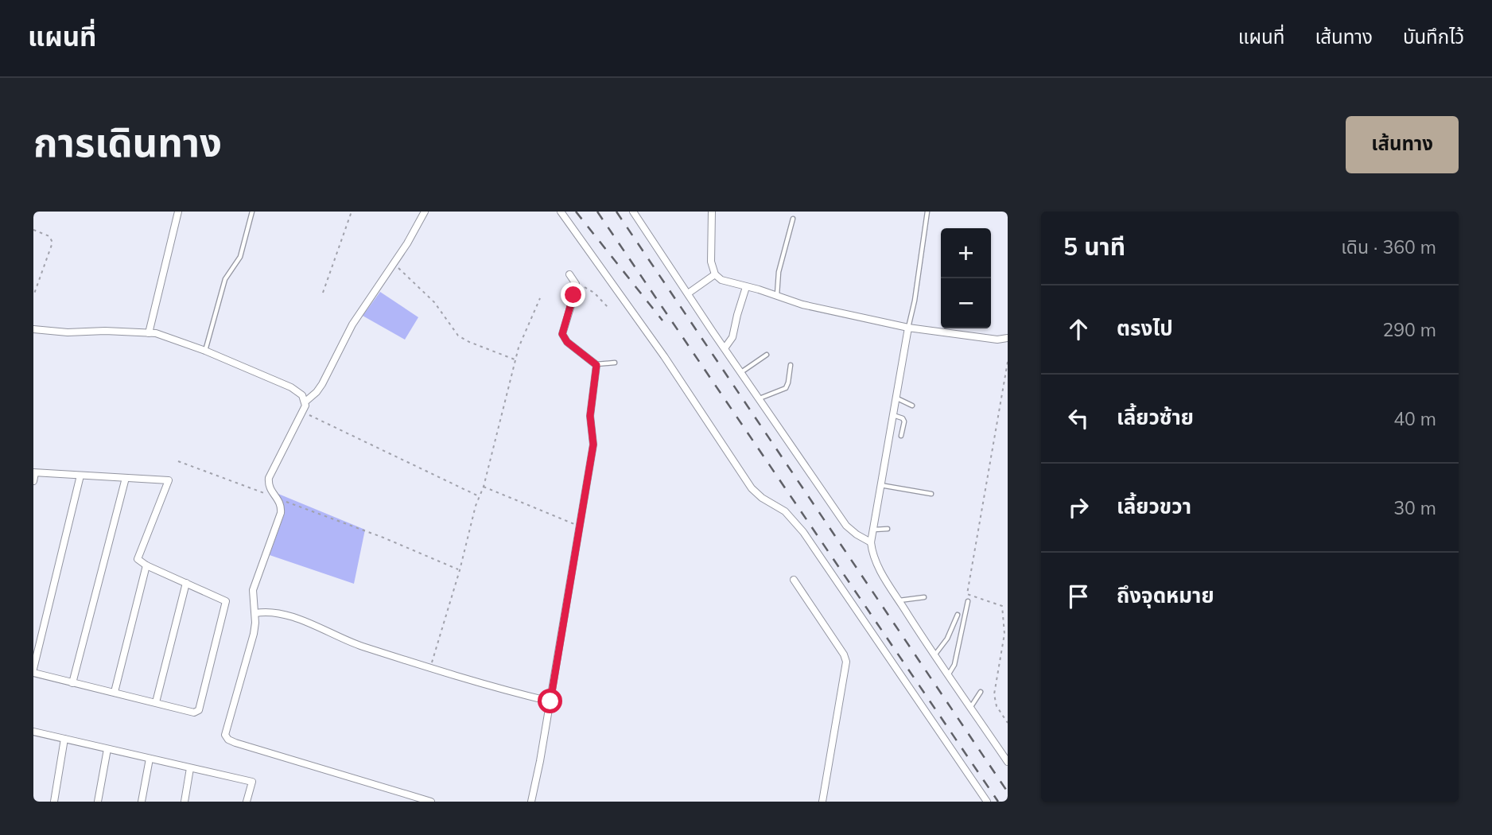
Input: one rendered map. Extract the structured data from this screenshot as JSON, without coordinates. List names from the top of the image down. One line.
{"page":{"header":"แผนที่","nav":["แผนที่","เส้นทาง","บันทึกไว้"],"title":"การเดินทาง","buttons":"เส้นทาง","heading":["5 นาที","เดิน · 360 m"],"map_buttons":["+","−"],"list":[["ตรงไป","290 m"],["เลี้ยวซ้าย","40 m"],["เลี้ยวขวา","30 m"],"ถึงจุดหมาย"]}}
